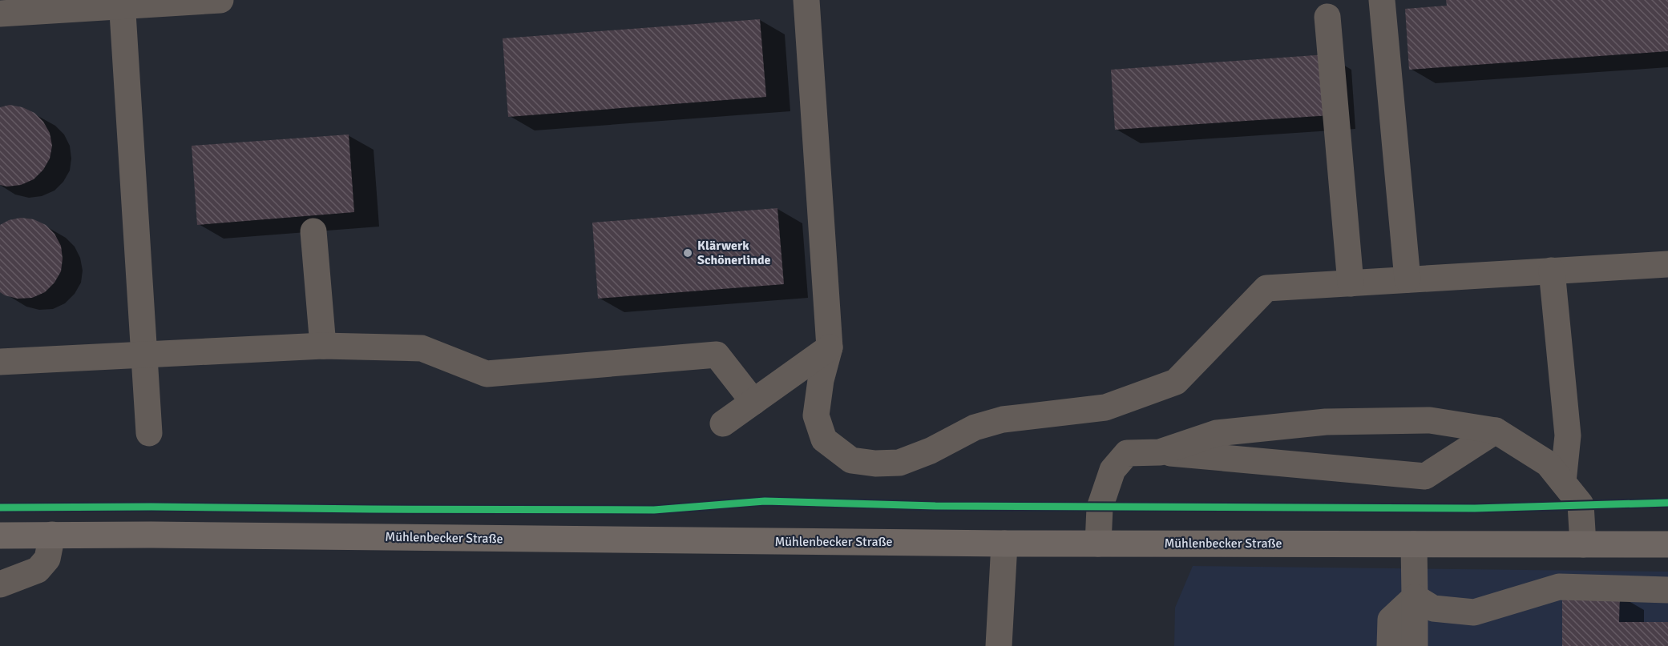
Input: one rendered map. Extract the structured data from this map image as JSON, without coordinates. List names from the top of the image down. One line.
{"streets":{"main road":["Mühlenbecker Straße"]},"places":["Klärwerk Schönerlinde"]}
